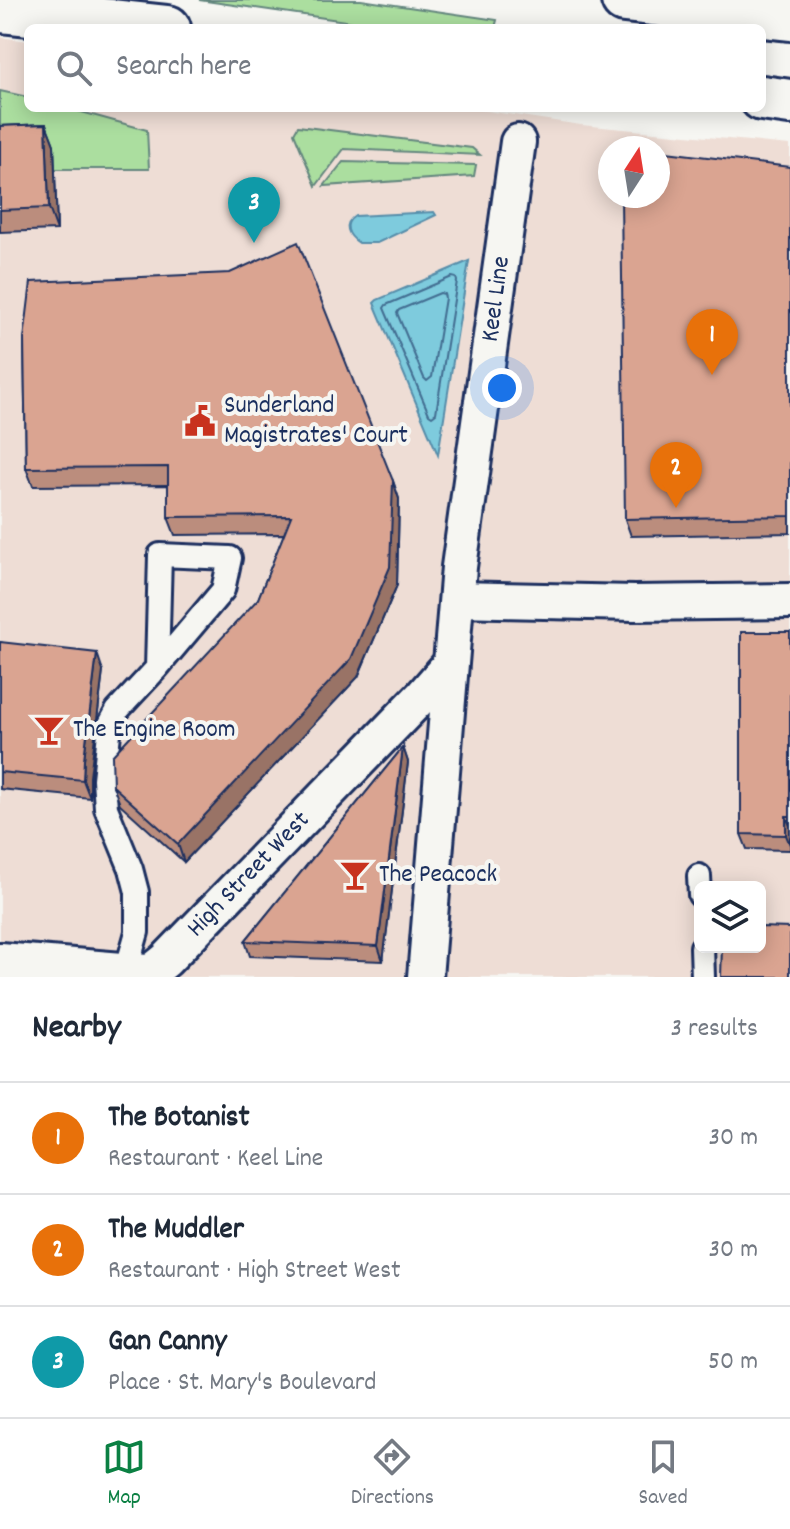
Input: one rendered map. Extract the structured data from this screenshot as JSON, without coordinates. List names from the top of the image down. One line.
{"streets":{"street":["Keel Line","High Street West"]},"crossings":[["Keel Line","High Street West"]],"places":{"public building":["Sunderland Magistrates' Court"],"bar":["The Engine Room","The Peacock"]},"north":"top","page":{"search":"Search here","pins":["3","1","2"],"heading":["Nearby","3 results"],"list":[{"mark":"1","name":"The Botanist","note":"Restaurant · Keel Line","value":"30 m"},{"mark":"2","name":"The Muddler","note":"Restaurant · High Street West","value":"30 m"},{"mark":"3","name":"Gan Canny","note":"Place · St. Mary's Boulevard","value":"50 m"}],"nav":["Map","Directions","Saved"]}}
